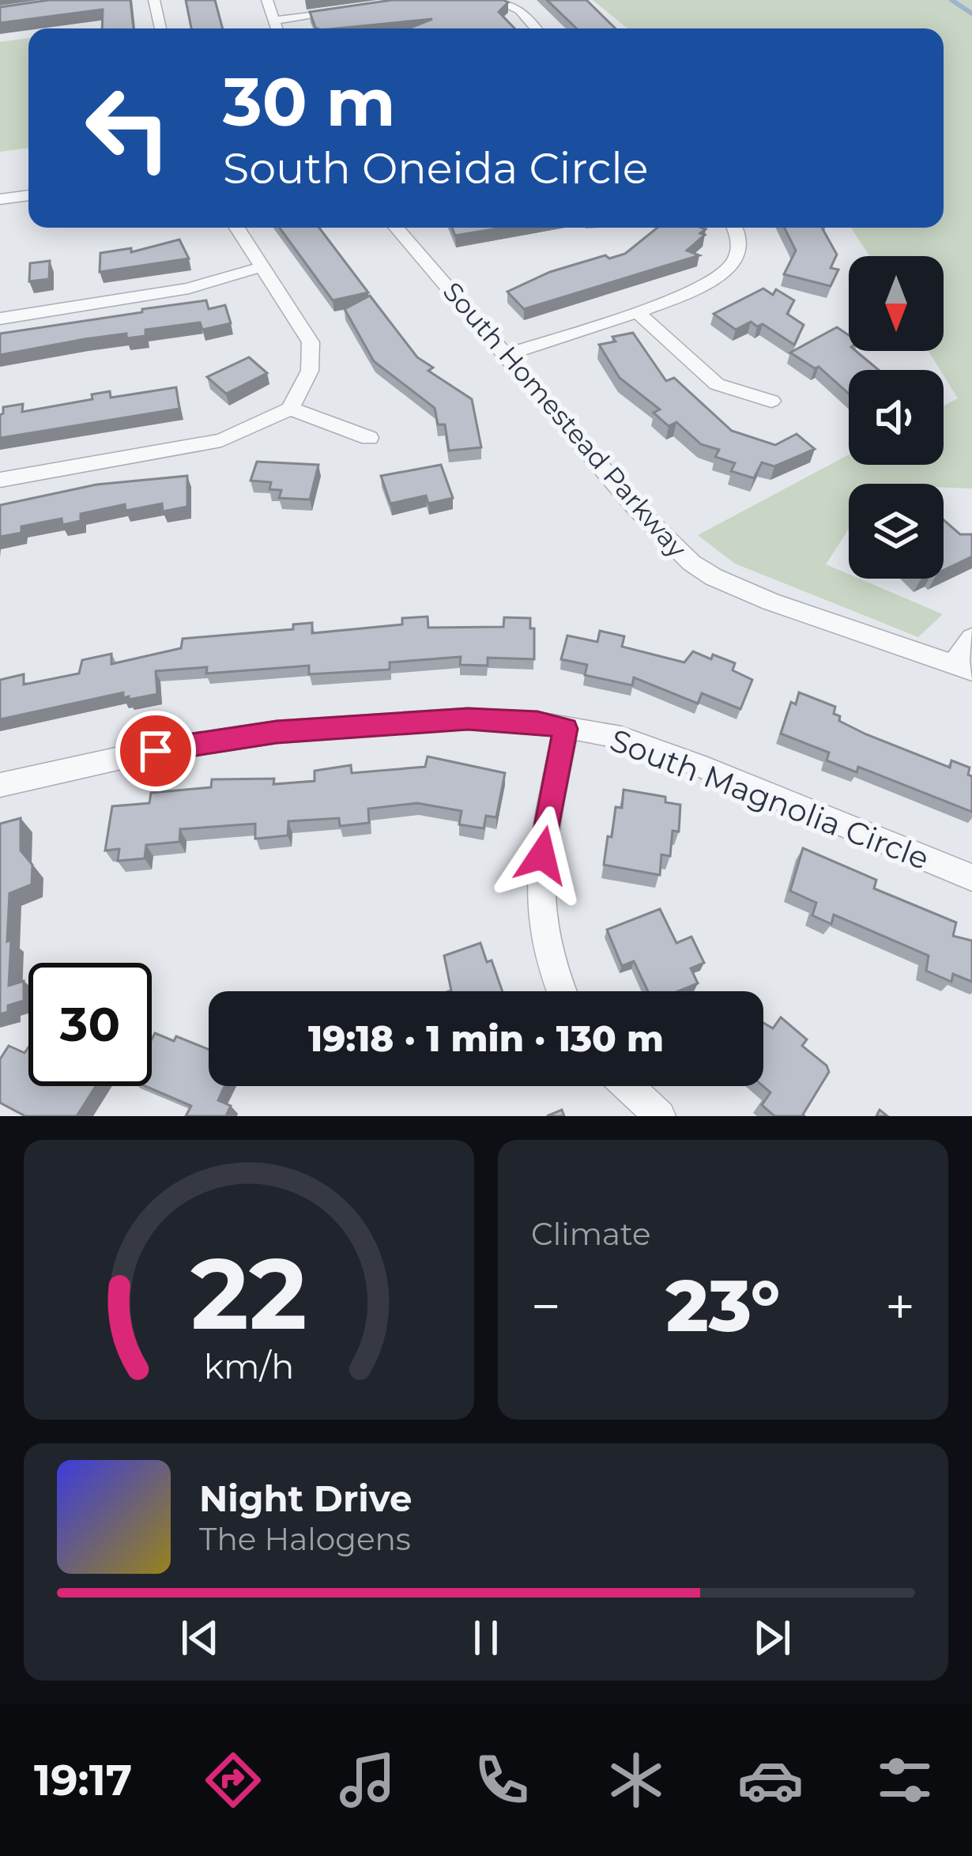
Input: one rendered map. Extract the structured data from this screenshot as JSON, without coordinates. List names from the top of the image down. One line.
{"streets":{"street":["South Homestead Parkway","South Magnolia Circle"]},"north":"bottom","page":{"turn":["30 m","South Oneida Circle"],"limit":"30","trip":"19:18 · 1 min · 130 m","tile":"Climate","heat":["−","23°","+"],"song":["Night Drive","The Halogens"],"tabs":"19:17","gauge":["22","km/h"]}}
